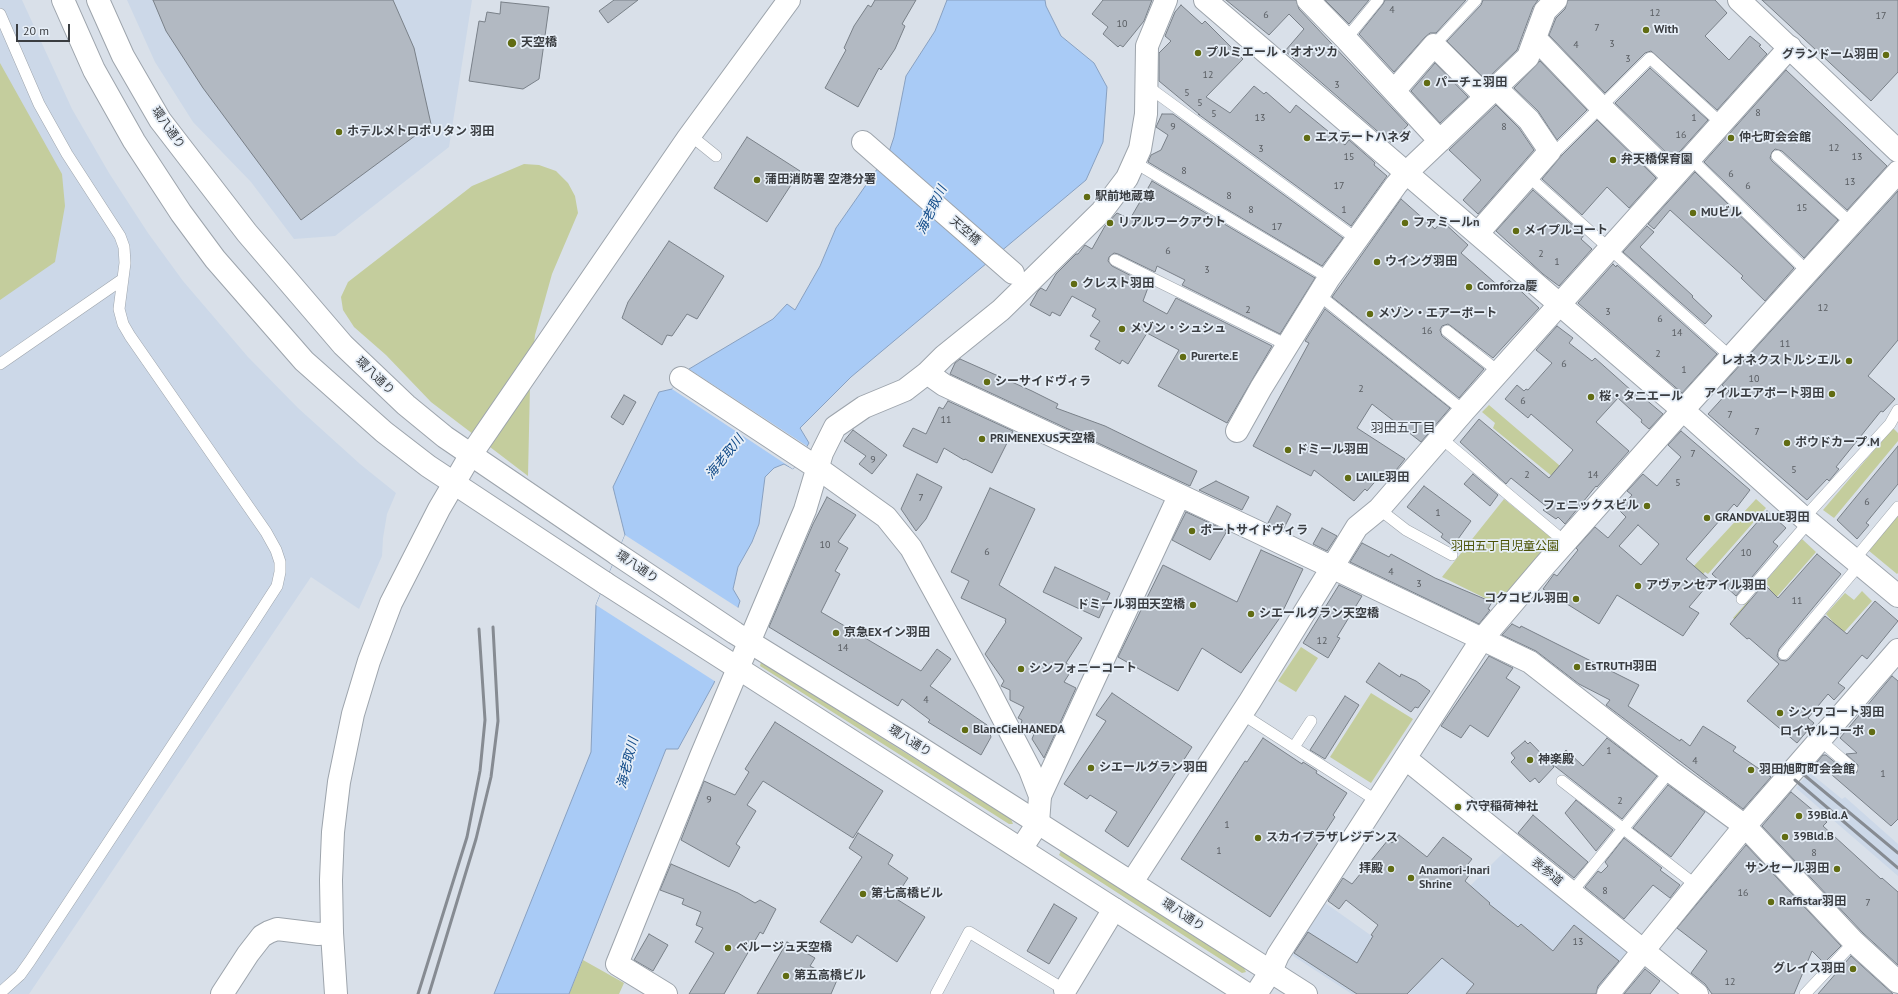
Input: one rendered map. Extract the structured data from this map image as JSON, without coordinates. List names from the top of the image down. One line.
{"streets":{"main road":["環八通り","天空橋","表参道"]},"districts":["羽田五丁目"],"water":["海老取川"],"parks":["羽田五丁目児童公園"],"places":["With","天空橋","プルミエール・オオツカ","グランドーム羽田","パーチェ羽田","ホテルメトロポリタン 羽田","エステートハネダ","仲七町会会館","弁天橋保育園","蒲田消防署 空港分署","駅前地蔵尊","MUビル","リアルワークアウト","ファミールn","メイプルコート","ウイング羽田","クレスト羽田","Comforza慶","メゾン・エアーポート","メゾン・シュシュ","Purerte.E","レオネクストルシエル","シーサイドヴィラ","アイルエアポート羽田","桜・タニエール","PRIMENEXUS天空橋","ポウドカープ.M","ドミール羽田","L'AILE羽田","フェニックスビル","GRANDVALUE羽田","ポートサイドヴィラ","アヴァンセアイル羽田","コクコビル羽田","ドミール羽田天空橋","シエールグラン天空橋","京急EXイン羽田","EsTRUTH羽田","シンフォニーコート","シンワコート羽田","BlancCielHANEDA","ロイヤルコーポ","神楽殿","シエールグラン羽田","羽田旭町町会会館","穴守稲荷神社","39Bld.A","39Bld.B","スカイプラザレジデンス","拝殿","サンセール羽田","Anamori-Inari Shrine","第七高橋ビル","Raffistar羽田","ベルージュ天空橋","グレイス羽田","第五高橋ビル"],"house_numbers":["4","12","6","17","10","7","3","4","3","12","3","5","5","8","5","13","1","9","8","16","12","3","15","13","8","6","13","17","6","8","15","8","1","17","6","2","1","3","12","2","3","6","16","14","11","2","6","1","10","2","6","7","11","7","7","9","5","2","14","5","7","6","1","10","6","10","4","3","11","12","14","4","1","4","1","9","2","1","1","8","8","16","7","13","12"],"scale_bar":"20 m"}
